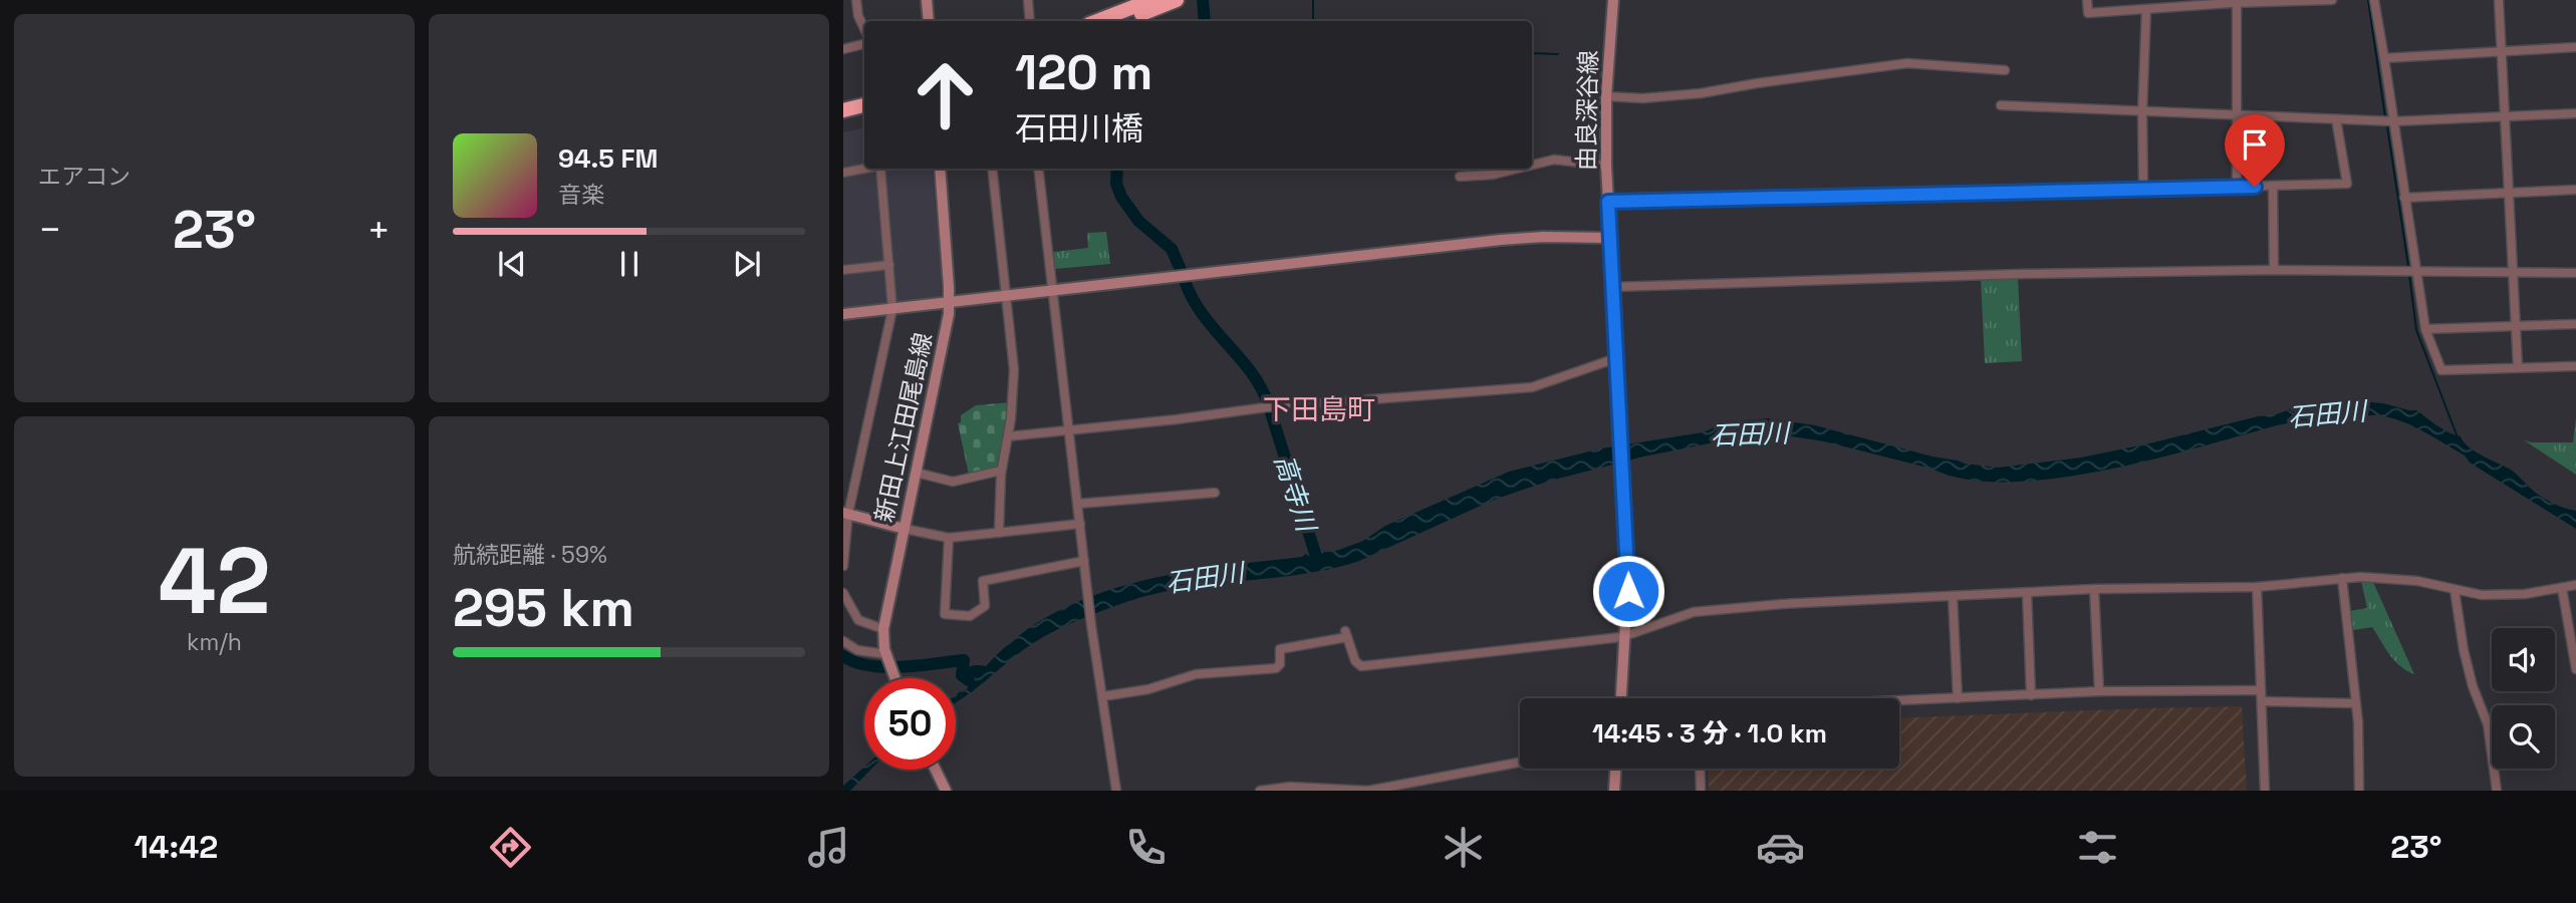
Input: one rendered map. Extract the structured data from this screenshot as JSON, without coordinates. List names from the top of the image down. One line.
{"streets":{"main road":["由良深谷線","新田上江田尾島線"]},"districts":["下田島町"],"water":["石田川","高寺川"],"page":{"tile":["エアコン",["42","km/h"],["航続距離 · 59%","295 km"]],"turn":["120 m","石田川橋"],"song":["94.5 FM","音楽"],"heat":["−","23°","+"],"limit":"50","trip":"14:45 · 3 分 · 1.0 km","tabs":["14:42","23°"]}}
